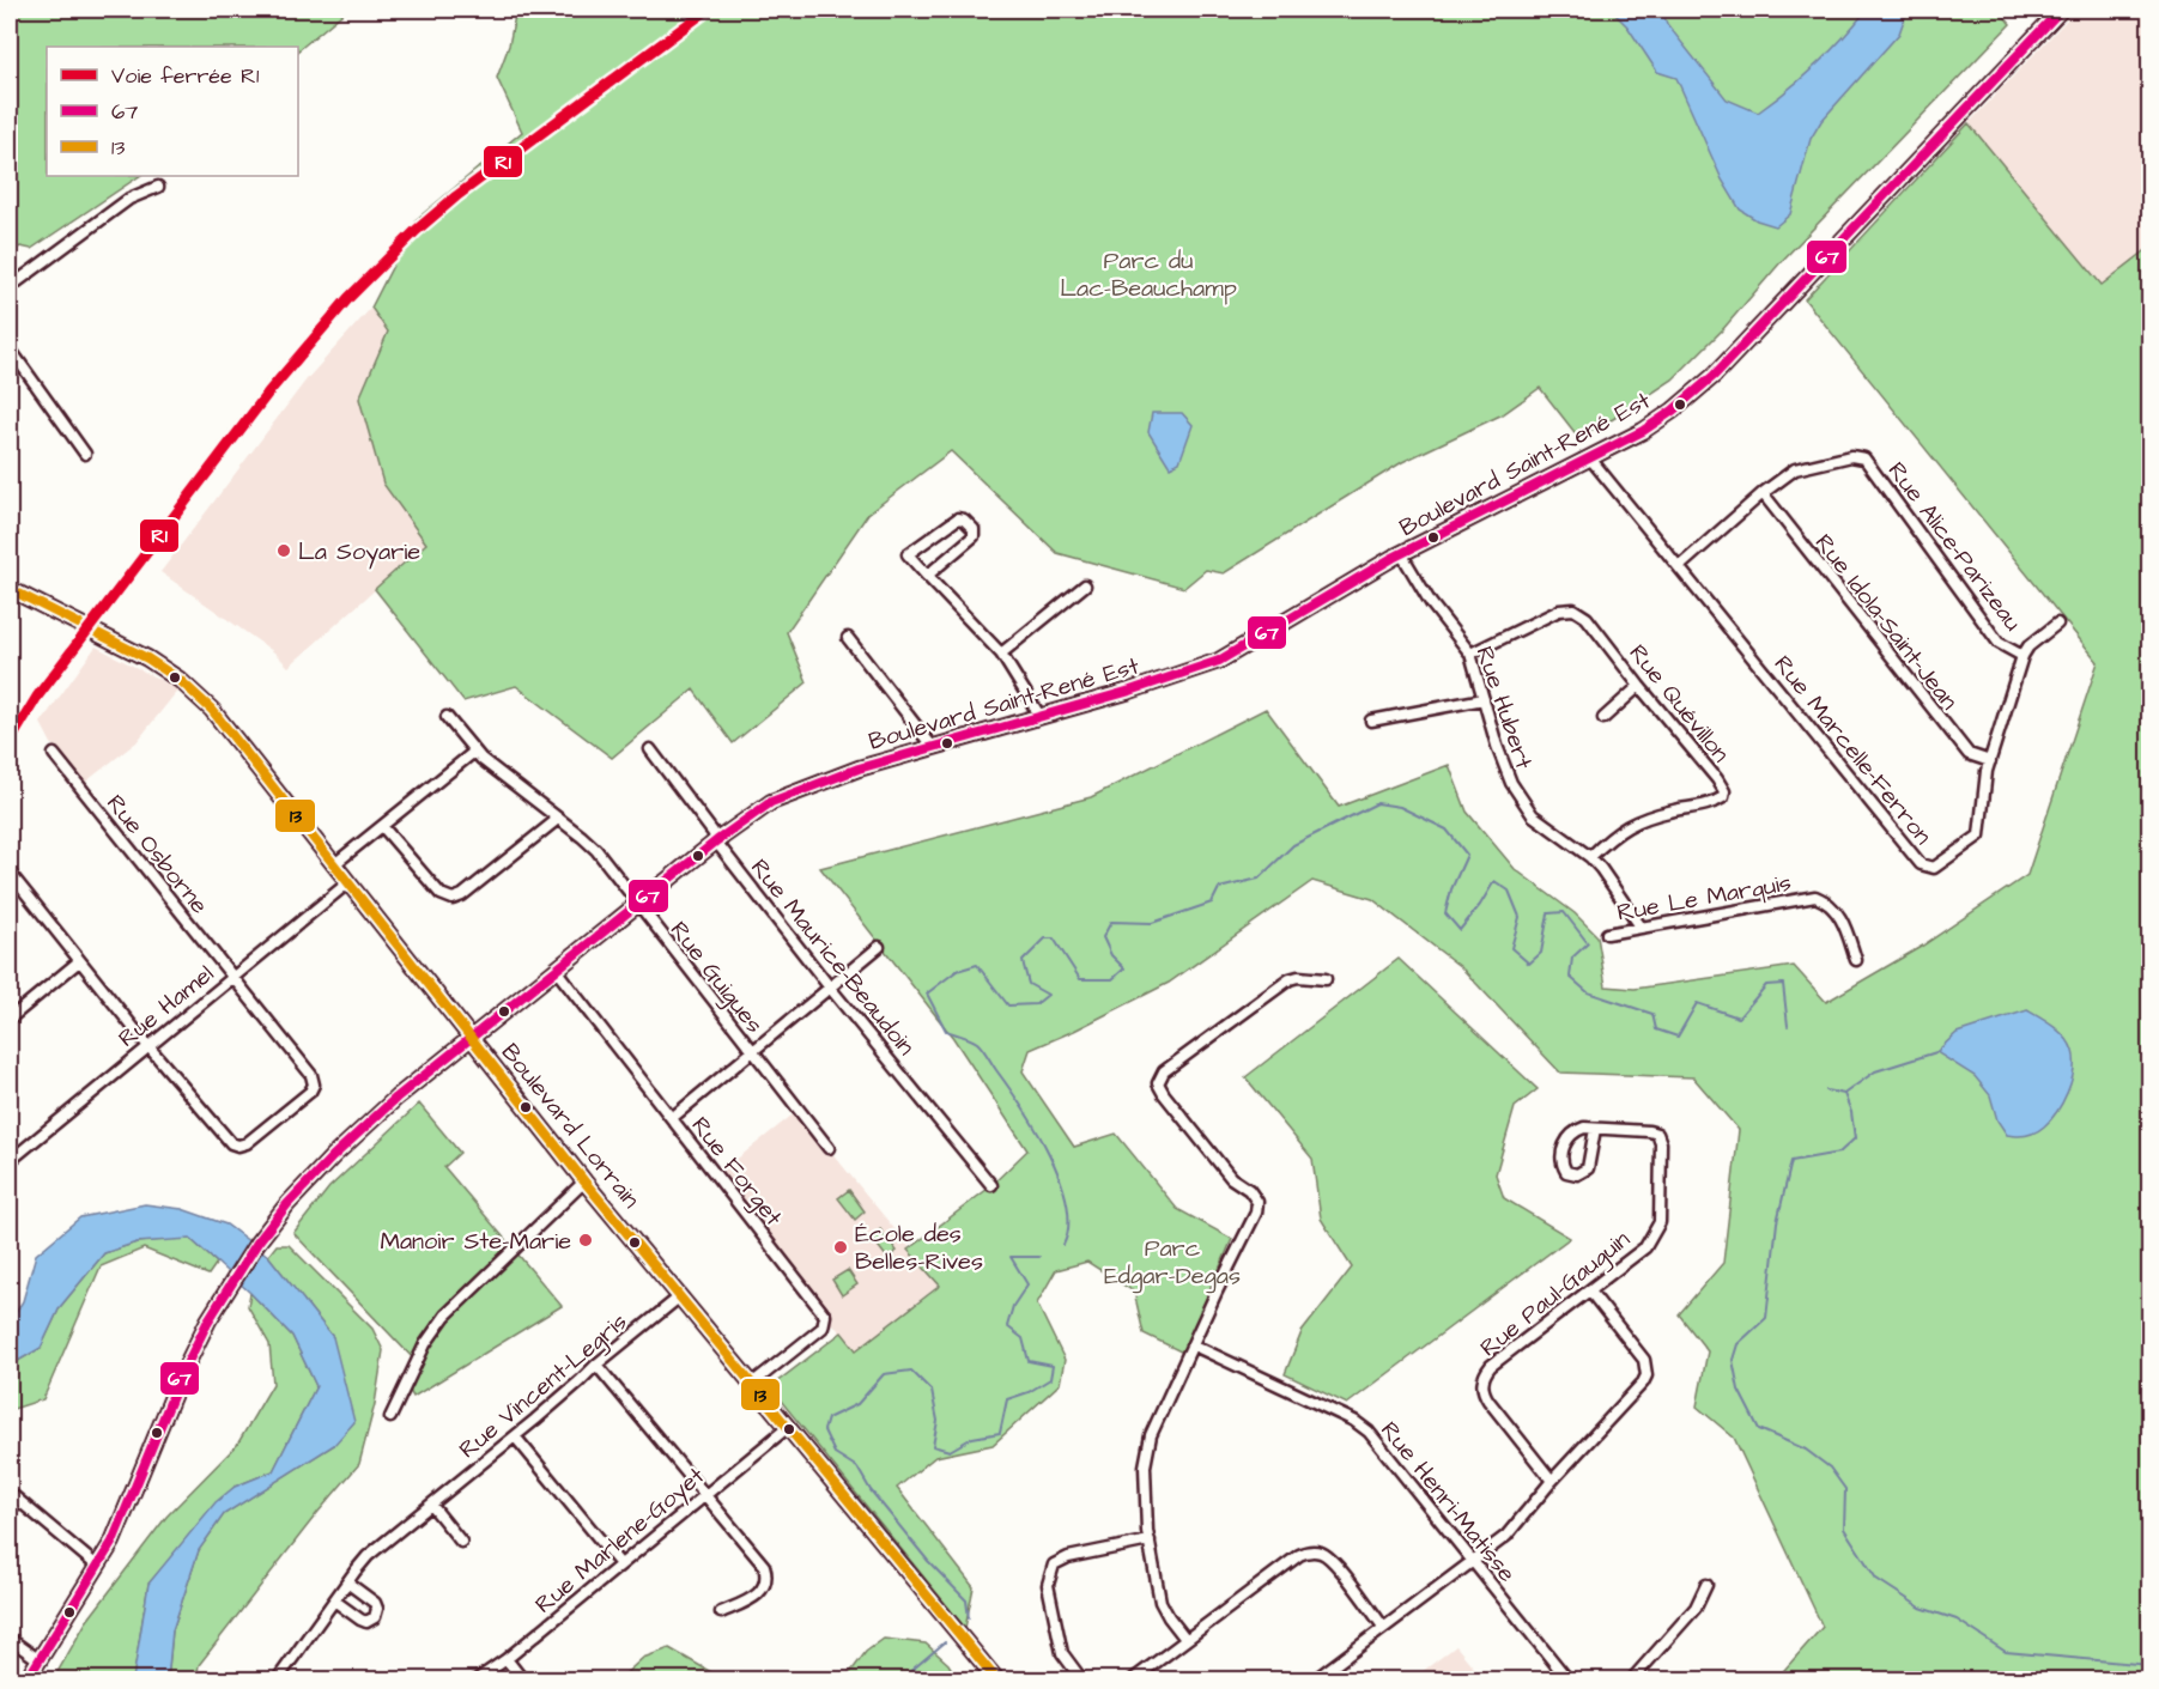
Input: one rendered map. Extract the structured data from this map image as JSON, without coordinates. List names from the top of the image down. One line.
{"streets":{"street":["Boulevard Saint-René Est","Rue Alice-Parizeau","Rue Idola-Saint-Jean","Rue Quévillon","Rue Hubert","Rue Marcelle-Ferron","Rue Osborne","Rue Le Marquis","Rue Maurice-Beaudoin","Rue Guigues","Rue Hamel","Boulevard Lorrain","Rue Forget","Rue Paul-Gauguin","Rue Vincent-Legris","Rue Henri-Matisse","Rue Marlene-Goyet"]},"crossings":[["Boulevard Saint-René Est","Rue Hubert"],["Boulevard Saint-René Est","Rue Marcelle-Ferron"],["Boulevard Saint-René Est","Rue Maurice-Beaudoin"],["Boulevard Saint-René Est","Rue Guigues"],["Boulevard Saint-René Est","Boulevard Lorrain"],["Boulevard Saint-René Est","Rue Forget"],["Rue Alice-Parizeau","Rue Idola-Saint-Jean"],["Rue Alice-Parizeau","Rue Marcelle-Ferron"],["Rue Idola-Saint-Jean","Rue Marcelle-Ferron"],["Rue Quévillon","Rue Hubert"],["Rue Hubert","Rue Le Marquis"],["Rue Osborne","Rue Hamel"],["Rue Hamel","Boulevard Lorrain"],["Boulevard Lorrain","Rue Forget"],["Boulevard Lorrain","Rue Vincent-Legris"],["Boulevard Lorrain","Rue Marlene-Goyet"]],"parks":["Parc du Lac-Beauchamp","Parc Edgar-Degas"],"places":["La Soyarie","Manoir Ste-Marie","École des Belles-Rives"],"lines":["rail line R1","transit line 67","transit line 13"],"legend":["Voie ferrée R1","67","13"]}
